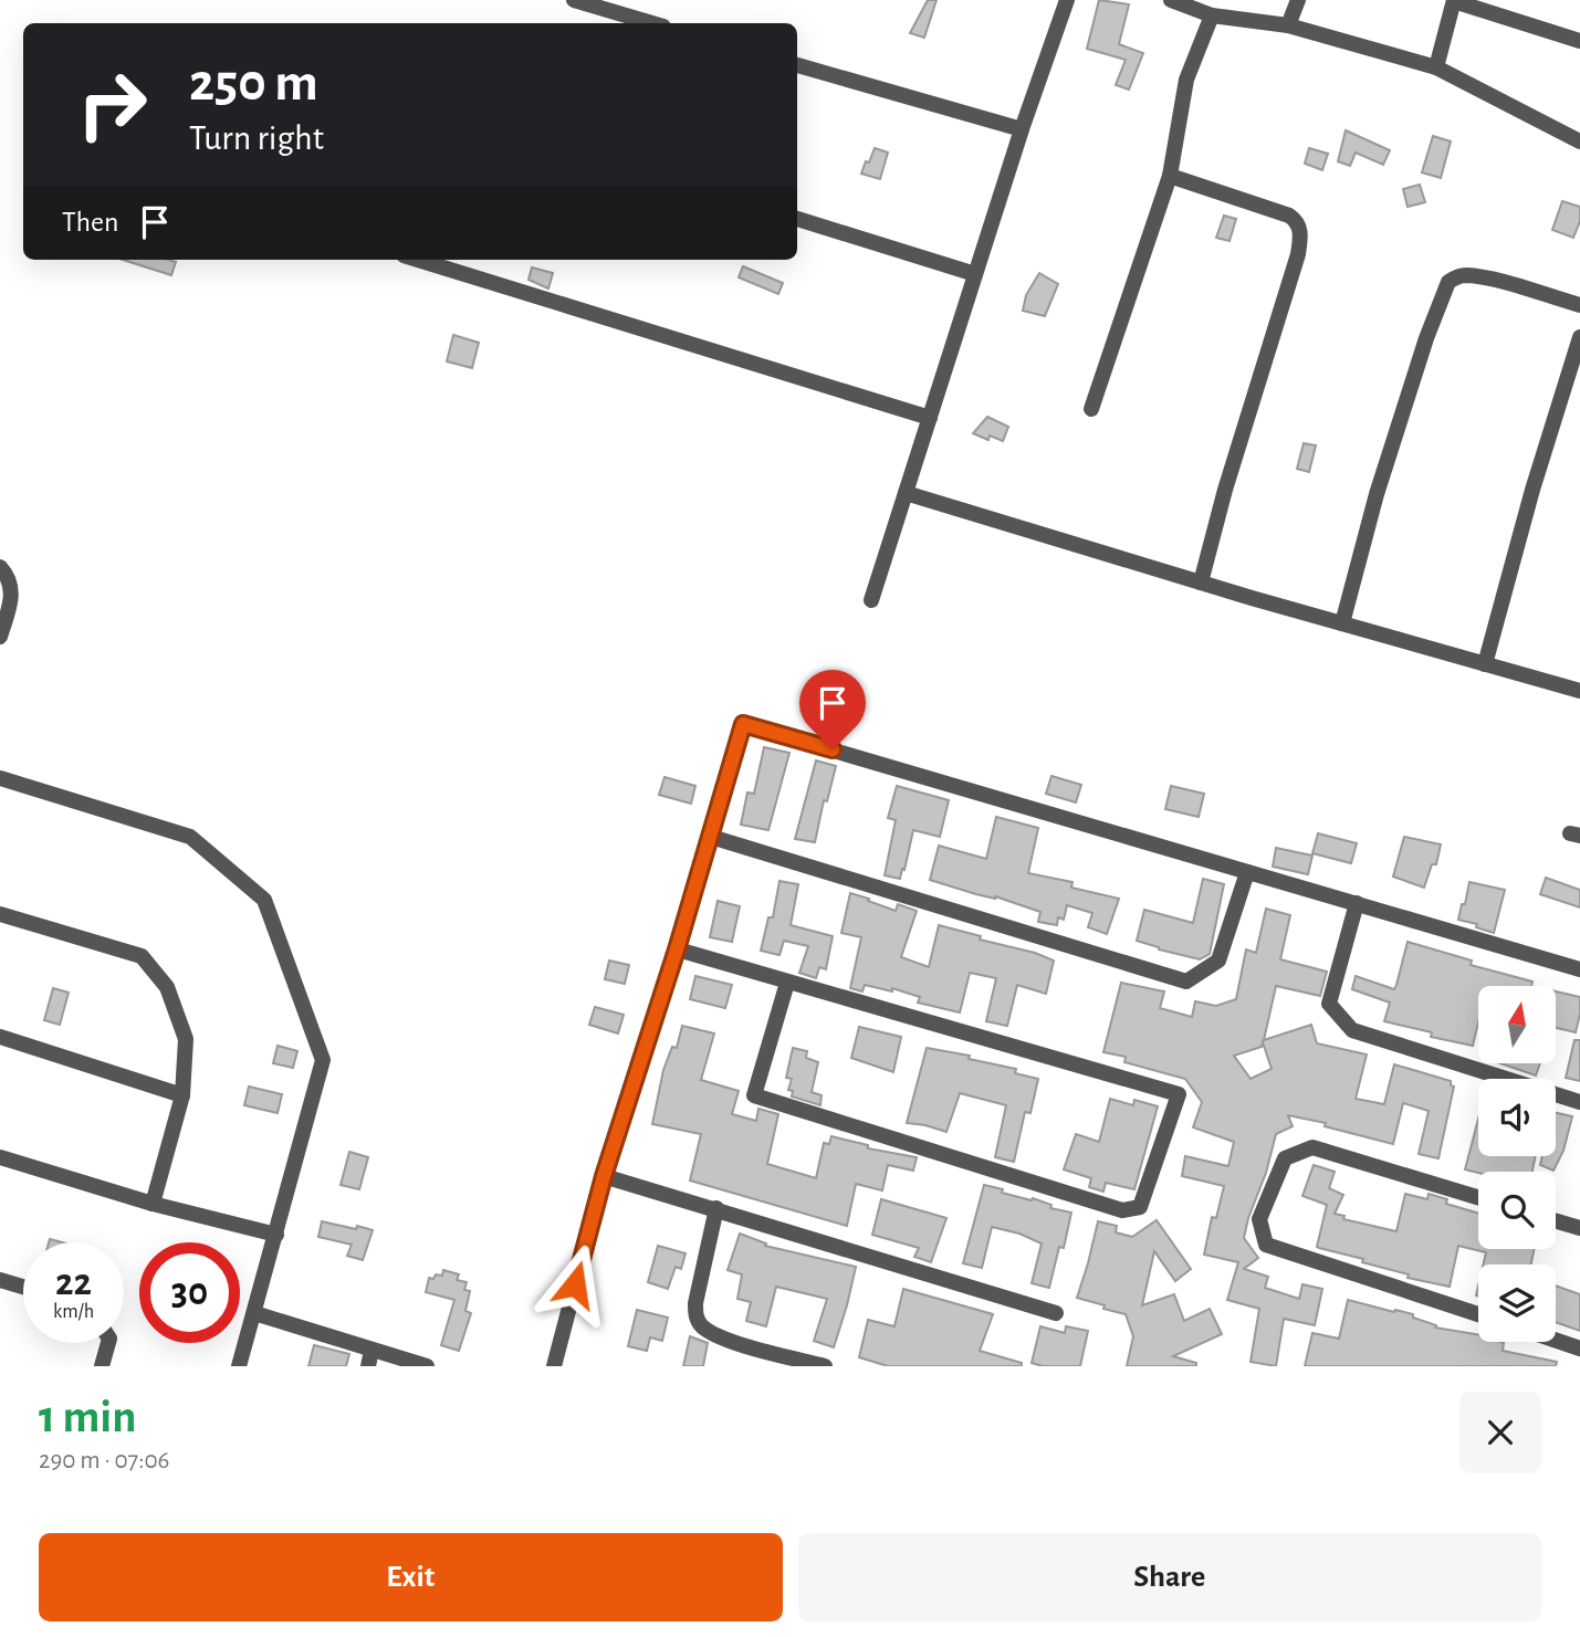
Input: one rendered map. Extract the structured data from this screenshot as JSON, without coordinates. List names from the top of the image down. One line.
{"north":"top","page":{"turn":["250 m","Turn right"],"then":"Then","speed":"22 km/h","limit":"30","heading":["1 min","290 m · 07:06"],"buttons":["Exit","Share"]}}
